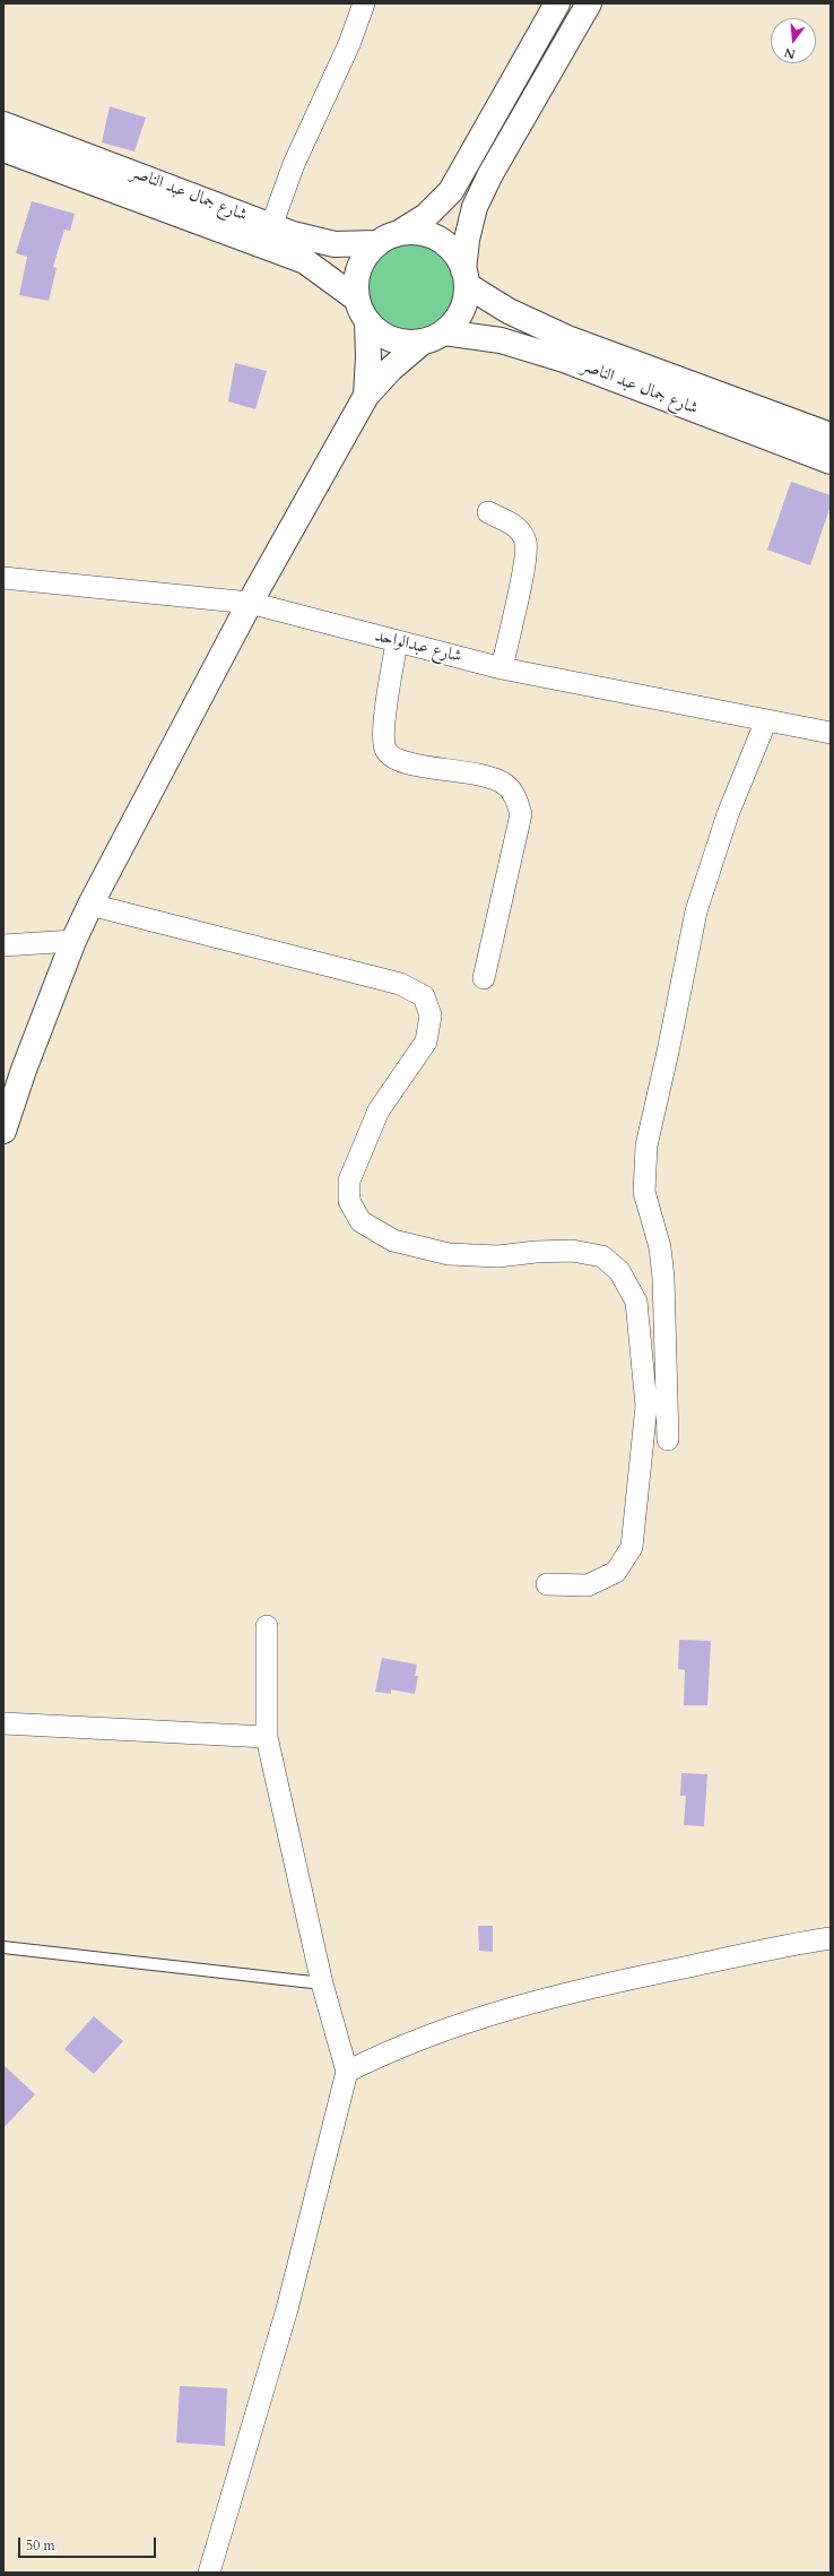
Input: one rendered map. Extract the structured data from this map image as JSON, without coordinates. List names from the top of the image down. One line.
{"streets":{"main road":["شارع جمال عبد الناصر"],"street":["شارع عبدالواحد"]},"scale_bar":"50 m","north":"bottom"}
